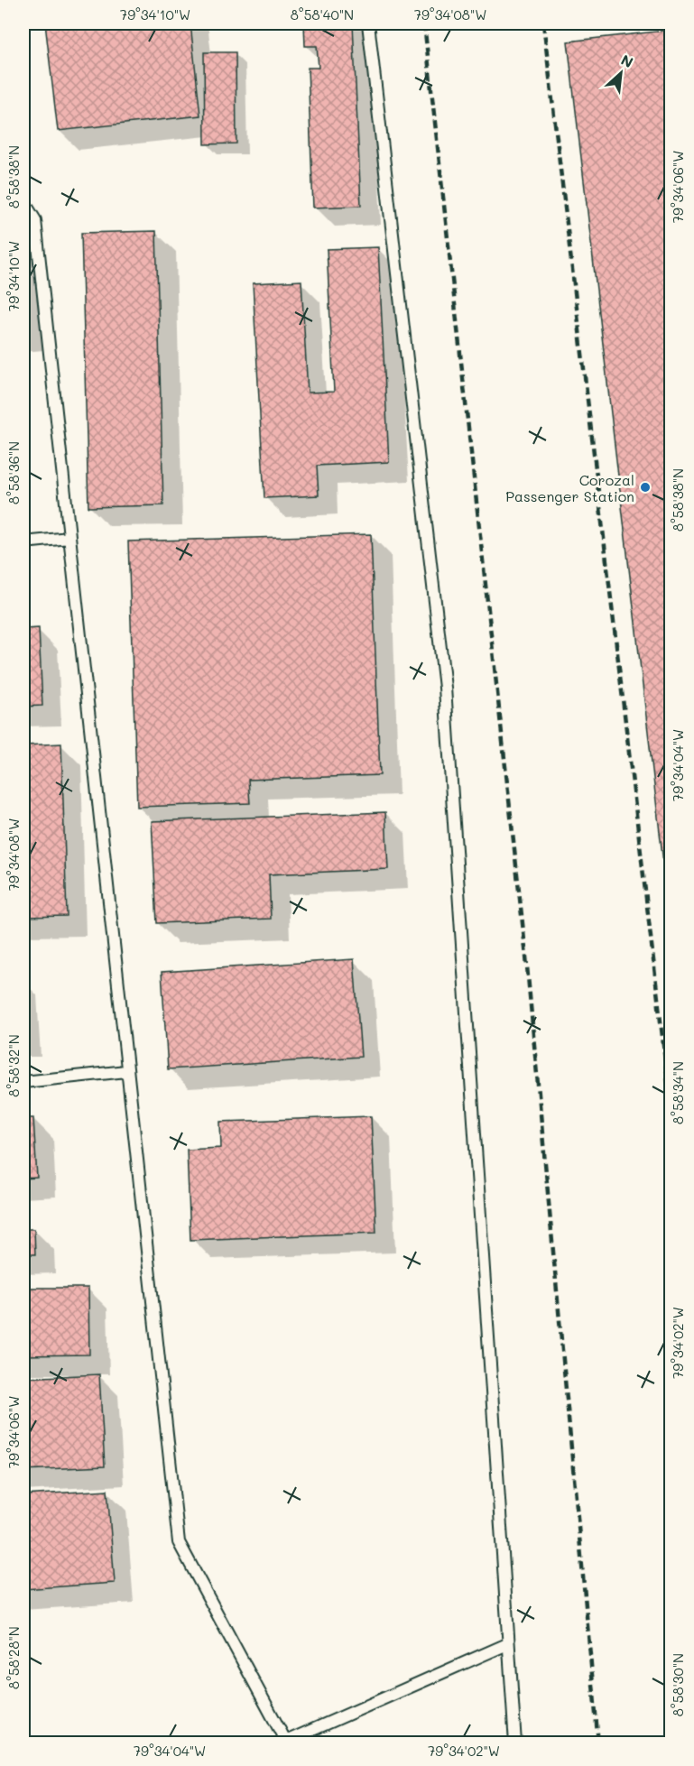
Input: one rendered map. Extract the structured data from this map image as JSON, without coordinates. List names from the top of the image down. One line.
{"places":["Corozal Passenger Station"],"north":"top right","coordinates":["79°34'10\"W","8°58'40\"N","79°34'08\"W","8°58'38\"N","79°34'06\"W","8°58'36\"N","79°34'04\"W","8°58'32\"N","8°58'34\"N","79°34'02\"W","8°58'28\"N","8°58'30\"N"]}
